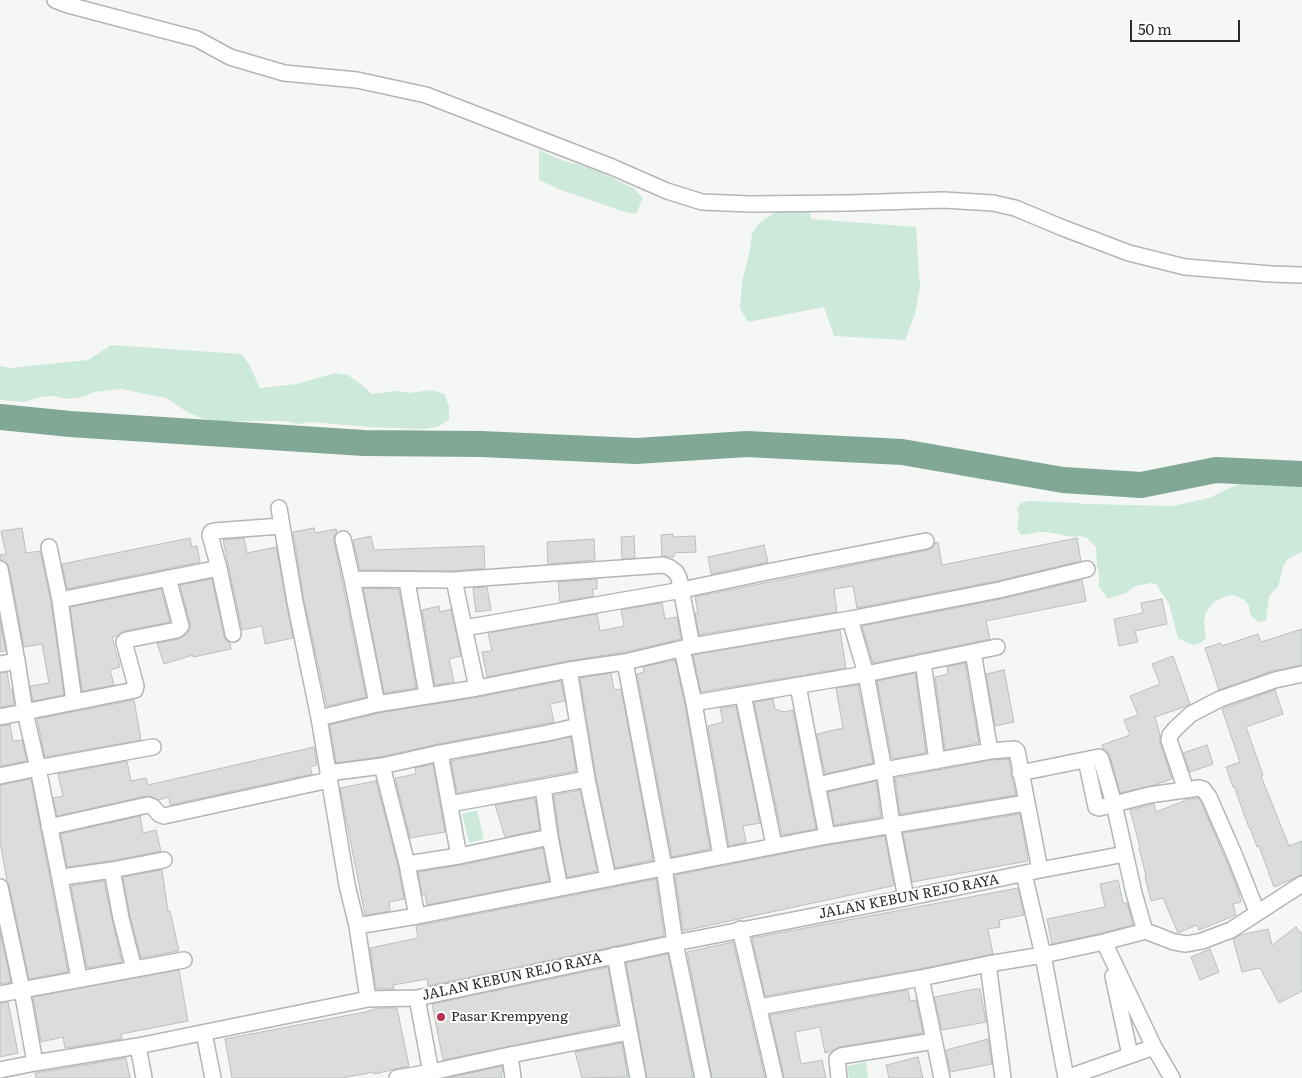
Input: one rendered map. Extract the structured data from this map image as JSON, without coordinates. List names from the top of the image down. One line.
{"streets":{"street":["JALAN KEBUN REJO RAYA"]},"places":["Pasar Krempyeng"],"scale_bar":"50 m"}
